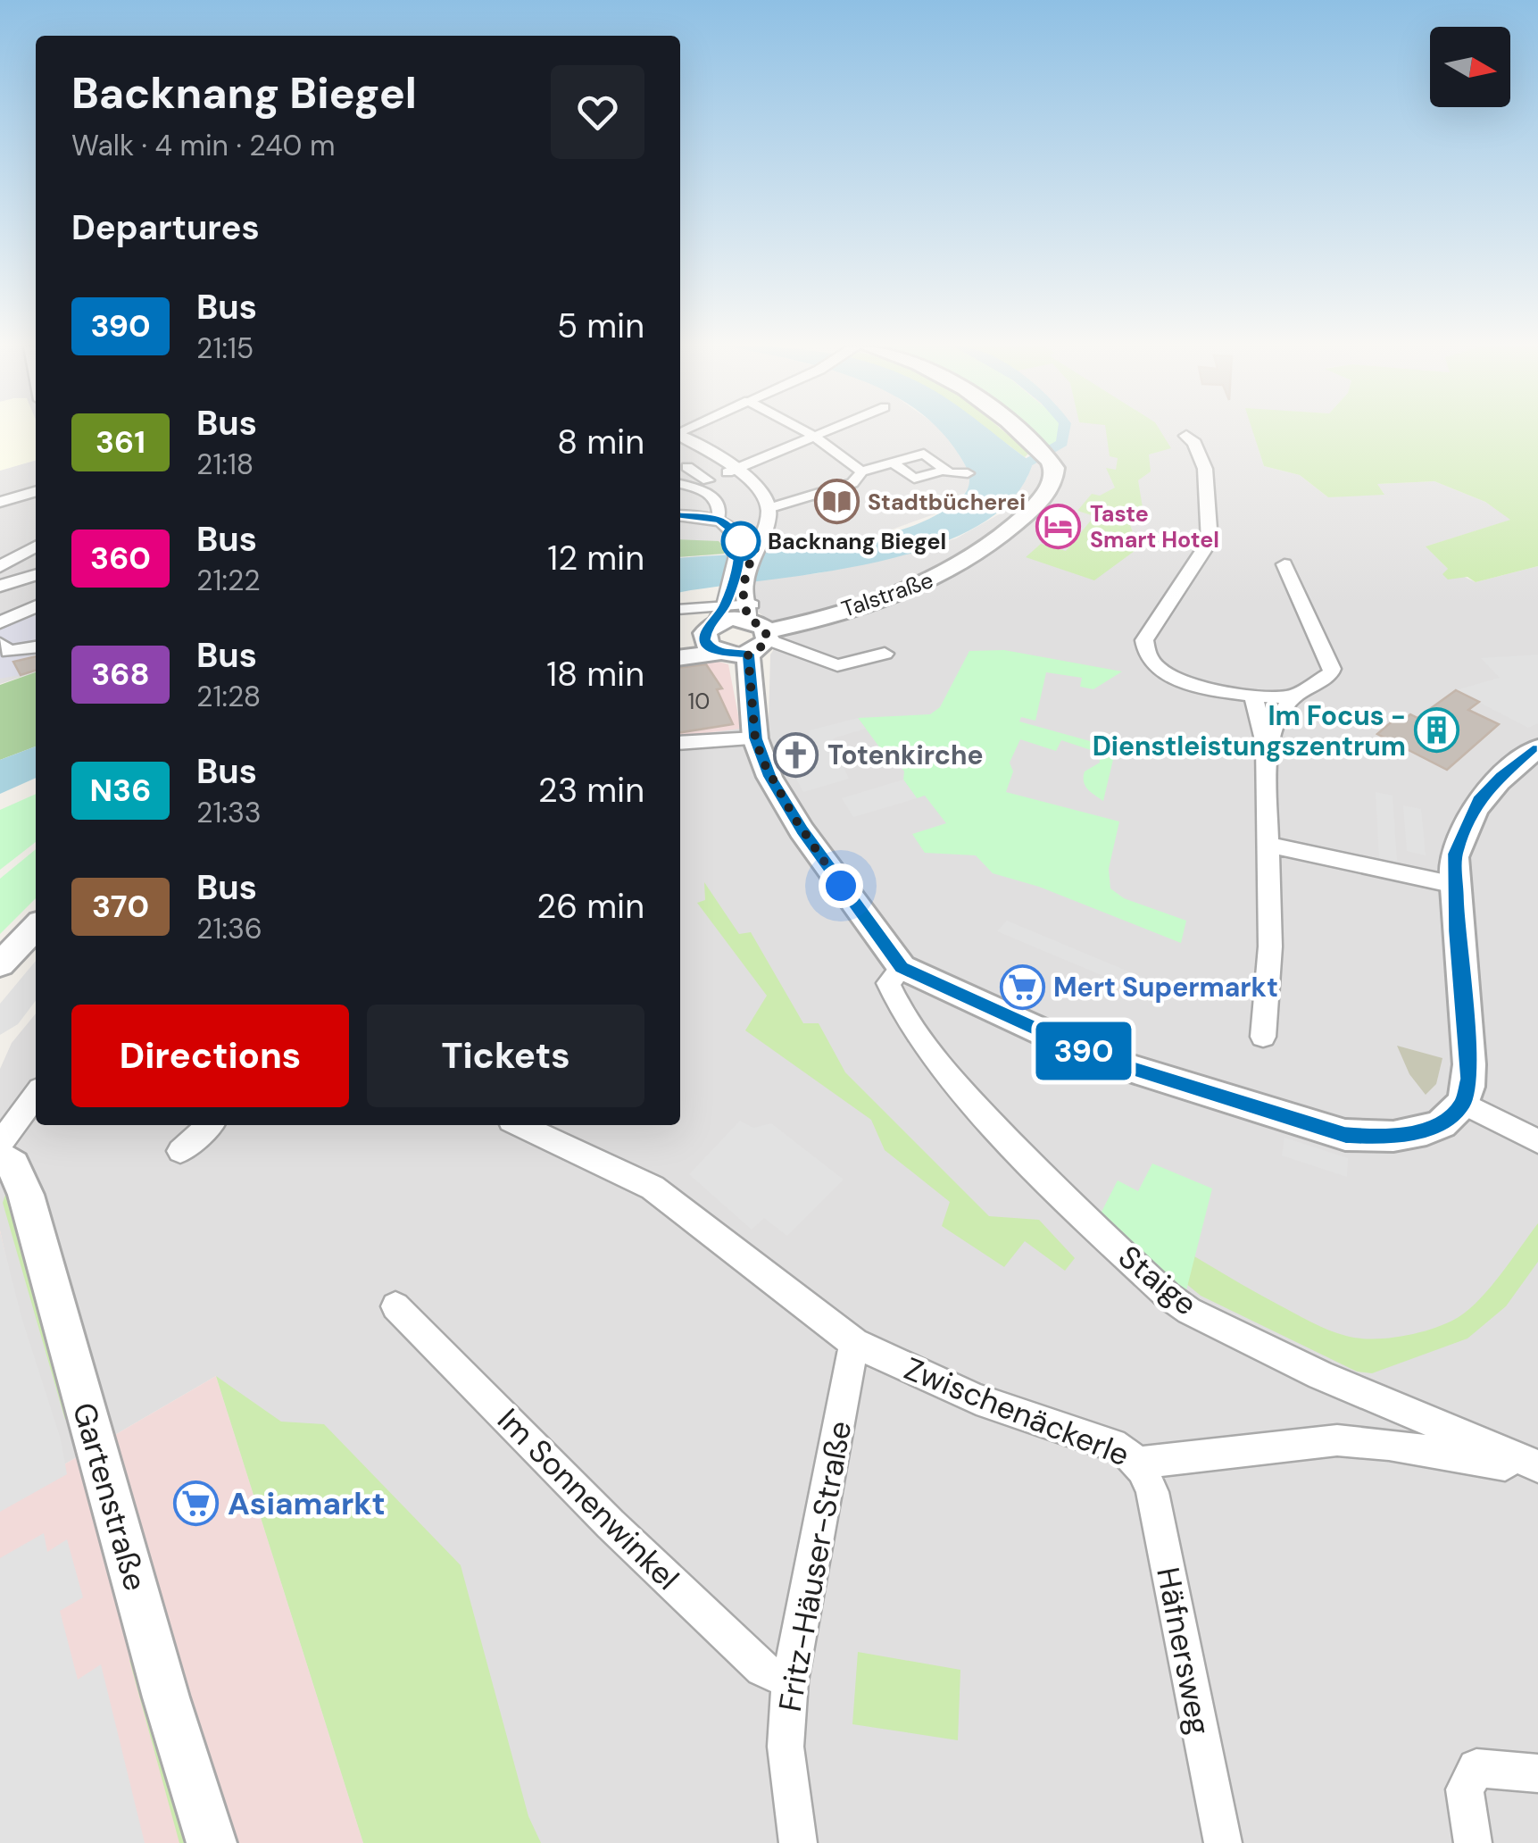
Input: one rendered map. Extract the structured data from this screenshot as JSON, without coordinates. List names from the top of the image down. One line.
{"streets":{"street":["Talstraße","Staige","Zwischenäckerle","Gartenstraße","Im Sonnenwinkel","Fritz-Häuser-Straße","Häfnersweg"]},"crossings":[["Staige","Zwischenäckerle"],["Zwischenäckerle","Fritz-Häuser-Straße"],["Zwischenäckerle","Häfnersweg"],["Im Sonnenwinkel","Fritz-Häuser-Straße"]],"places":{"library":["Stadtbücherei"],"hotel":["Taste Smart Hotel"],"other":["Backnang Biegel"],"building":["Im Focus - Dienstleistungszentrum"],"church":["Totenkirche"],"supermarket":["Mert Supermarkt","Asiamarkt"]},"lines":["bus line 390"],"house_numbers":["10"],"north":"right","page":{"on_map":"390","heading":[["Backnang Biegel","Walk · 4 min · 240 m"],"Departures"],"list":[{"mark":"390","name":"Bus","note":"21:15","value":"5 min"},{"mark":"361","name":"Bus","note":"21:18","value":"8 min"},{"mark":"360","name":"Bus","note":"21:22","value":"12 min"},{"mark":"368","name":"Bus","note":"21:28","value":"18 min"},{"mark":"N36","name":"Bus","note":"21:33","value":"23 min"},{"mark":"370","name":"Bus","note":"21:36","value":"26 min"}],"buttons":["Directions","Tickets"]}}
